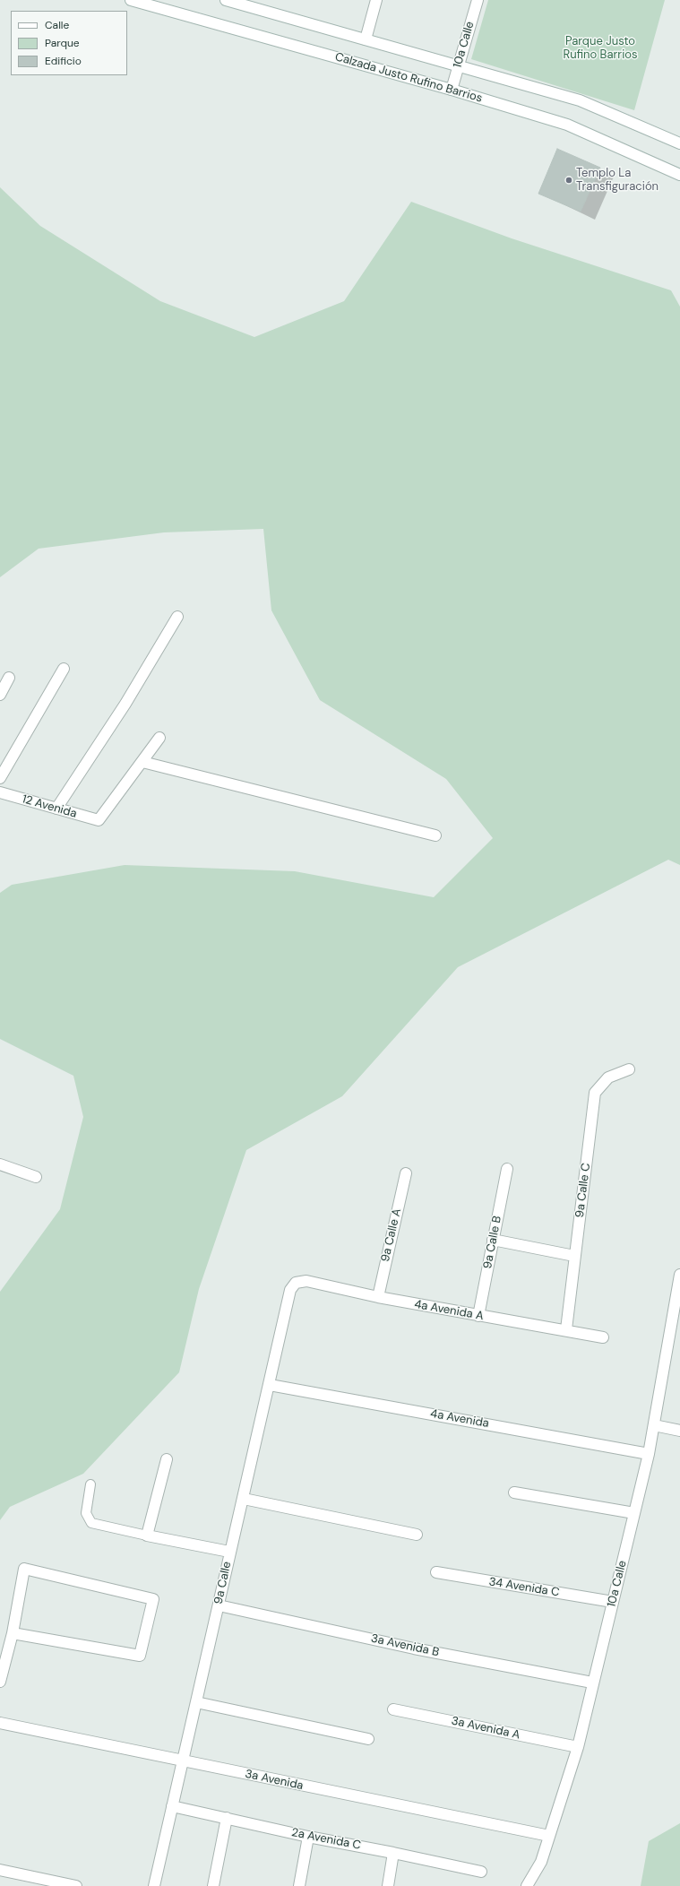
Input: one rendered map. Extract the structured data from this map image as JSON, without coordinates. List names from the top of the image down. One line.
{"streets":{"street":["10a Calle","Calzada Justo Rufino Barrios","12 Avenida","9a Calle C","9a Calle A","9a Calle B","4a Avenida A","4a Avenida","9a Calle","34 Avenida C","3a Avenida B","3a Avenida A","3a Avenida","2a Avenida C"]},"crossings":[["10a Calle","Calzada Justo Rufino Barrios"],["10a Calle","4a Avenida"],["10a Calle","34 Avenida C"],["10a Calle","3a Avenida B"],["10a Calle","3a Avenida A"],["10a Calle","3a Avenida"],["9a Calle C","4a Avenida A"],["9a Calle A","4a Avenida A"],["9a Calle B","4a Avenida A"],["4a Avenida A","9a Calle"],["4a Avenida","9a Calle"],["9a Calle","3a Avenida B"],["9a Calle","3a Avenida"],["9a Calle","2a Avenida C"]],"parks":["Parque Justo Rufino Barrios"],"places":["Templo La Transfiguración"],"legend":["Calle","Parque","Edificio"]}
